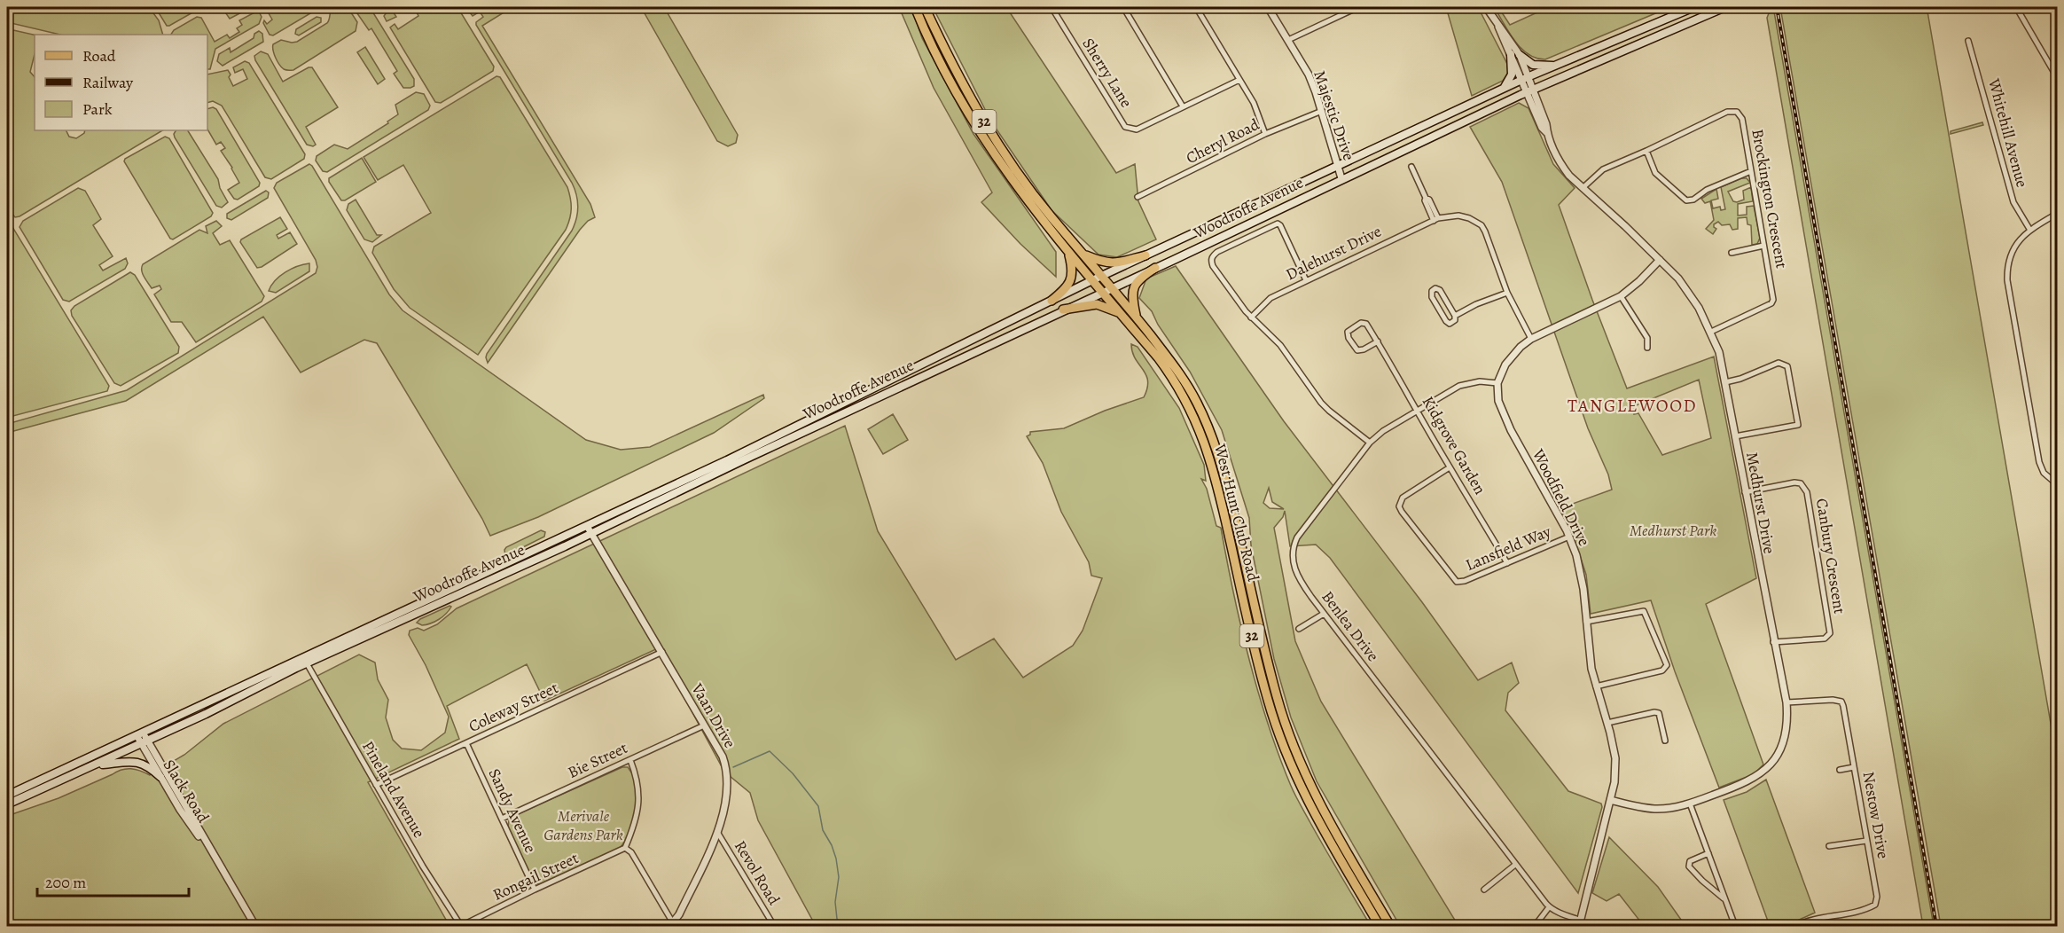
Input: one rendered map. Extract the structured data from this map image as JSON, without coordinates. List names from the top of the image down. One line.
{"streets":{"main road":["32","Woodroffe Avenue","West Hunt Club Road"],"street":["Sherry Lane","Majestic Drive","Whitehill Avenue","Cheryl Road","Brockington Crescent","Dalehurst Drive","Kidgrove Garden","Woodfield Drive","Medhurst Drive","Lansfield Way","Canbury Crescent","Benlea Drive","Coleway Street","Vaan Drive","Bie Street","Pineland Avenue","Slack Road","Sandy Avenue","Nestow Drive","Revol Road","Rongail Street"]},"crossings":[["Majestic Drive","Cheryl Road"],["Majestic Drive","Woodroffe Avenue"],["Brockington Crescent","Medhurst Drive"],["Woodroffe Avenue","Medhurst Drive"],["Woodroffe Avenue","West Hunt Club Road"],["Woodroffe Avenue","Vaan Drive"],["Woodroffe Avenue","Pineland Avenue"],["Woodroffe Avenue","Slack Road"],["Kidgrove Garden","Lansfield Way"],["Kidgrove Garden","Benlea Drive"],["Woodfield Drive","Medhurst Drive"],["Woodfield Drive","Lansfield Way"],["Woodfield Drive","Benlea Drive"],["Medhurst Drive","Canbury Crescent"],["Medhurst Drive","Nestow Drive"],["Coleway Street","Vaan Drive"],["Coleway Street","Pineland Avenue"],["Coleway Street","Sandy Avenue"],["Vaan Drive","Bie Street"],["Vaan Drive","Revol Road"],["Bie Street","Sandy Avenue"],["Pineland Avenue","Rongail Street"],["Sandy Avenue","Rongail Street"]],"districts":["TANGLEWOOD"],"parks":["Medhurst Park","Merivale Gardens Park"],"legend":["Road","Railway","Park"],"scale_bar":"200 m"}
